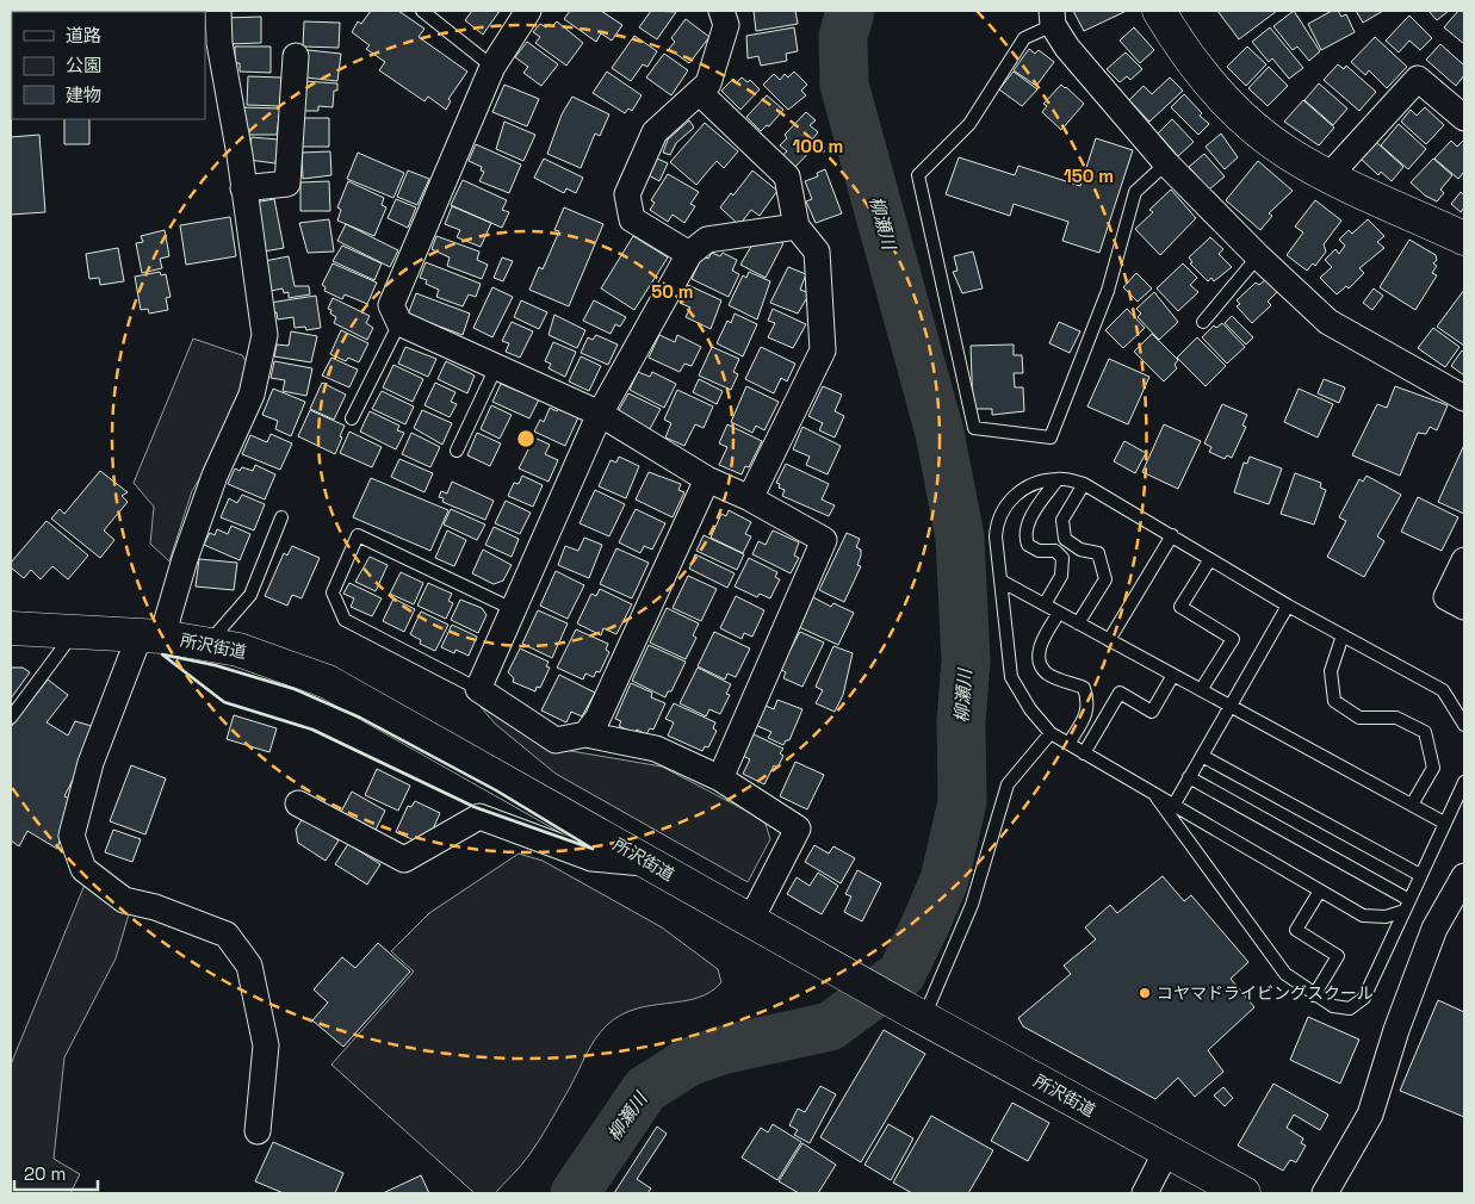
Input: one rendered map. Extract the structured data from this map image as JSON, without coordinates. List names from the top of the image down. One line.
{"streets":{"main road":["所沢街道"]},"water":["柳瀬川"],"places":["コヤマドライビングスクール"],"legend":["道路","公園","建物"],"scale_bar":"20 m","rings":["100 m","150 m","50 m"]}
